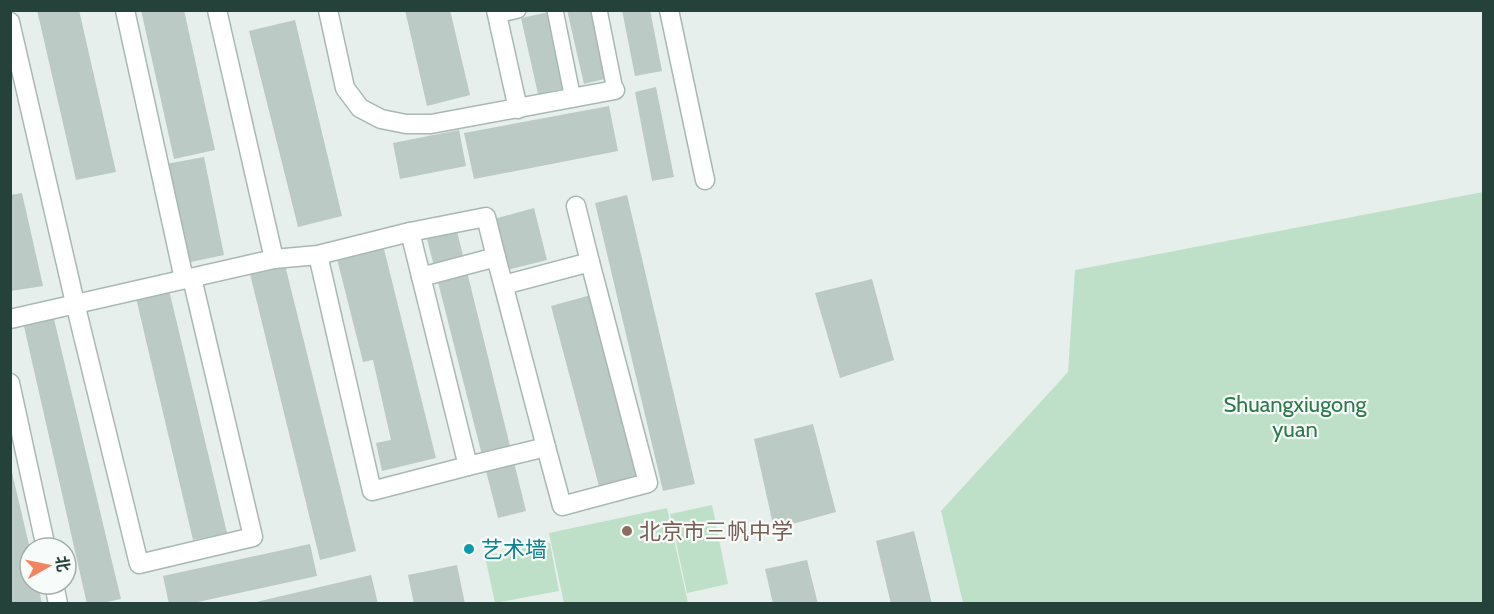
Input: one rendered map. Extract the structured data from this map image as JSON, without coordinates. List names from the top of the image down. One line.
{"parks":["Shuangxiugong yuan"],"places":["北京市三帆中学","艺术墙"],"north":"right"}
